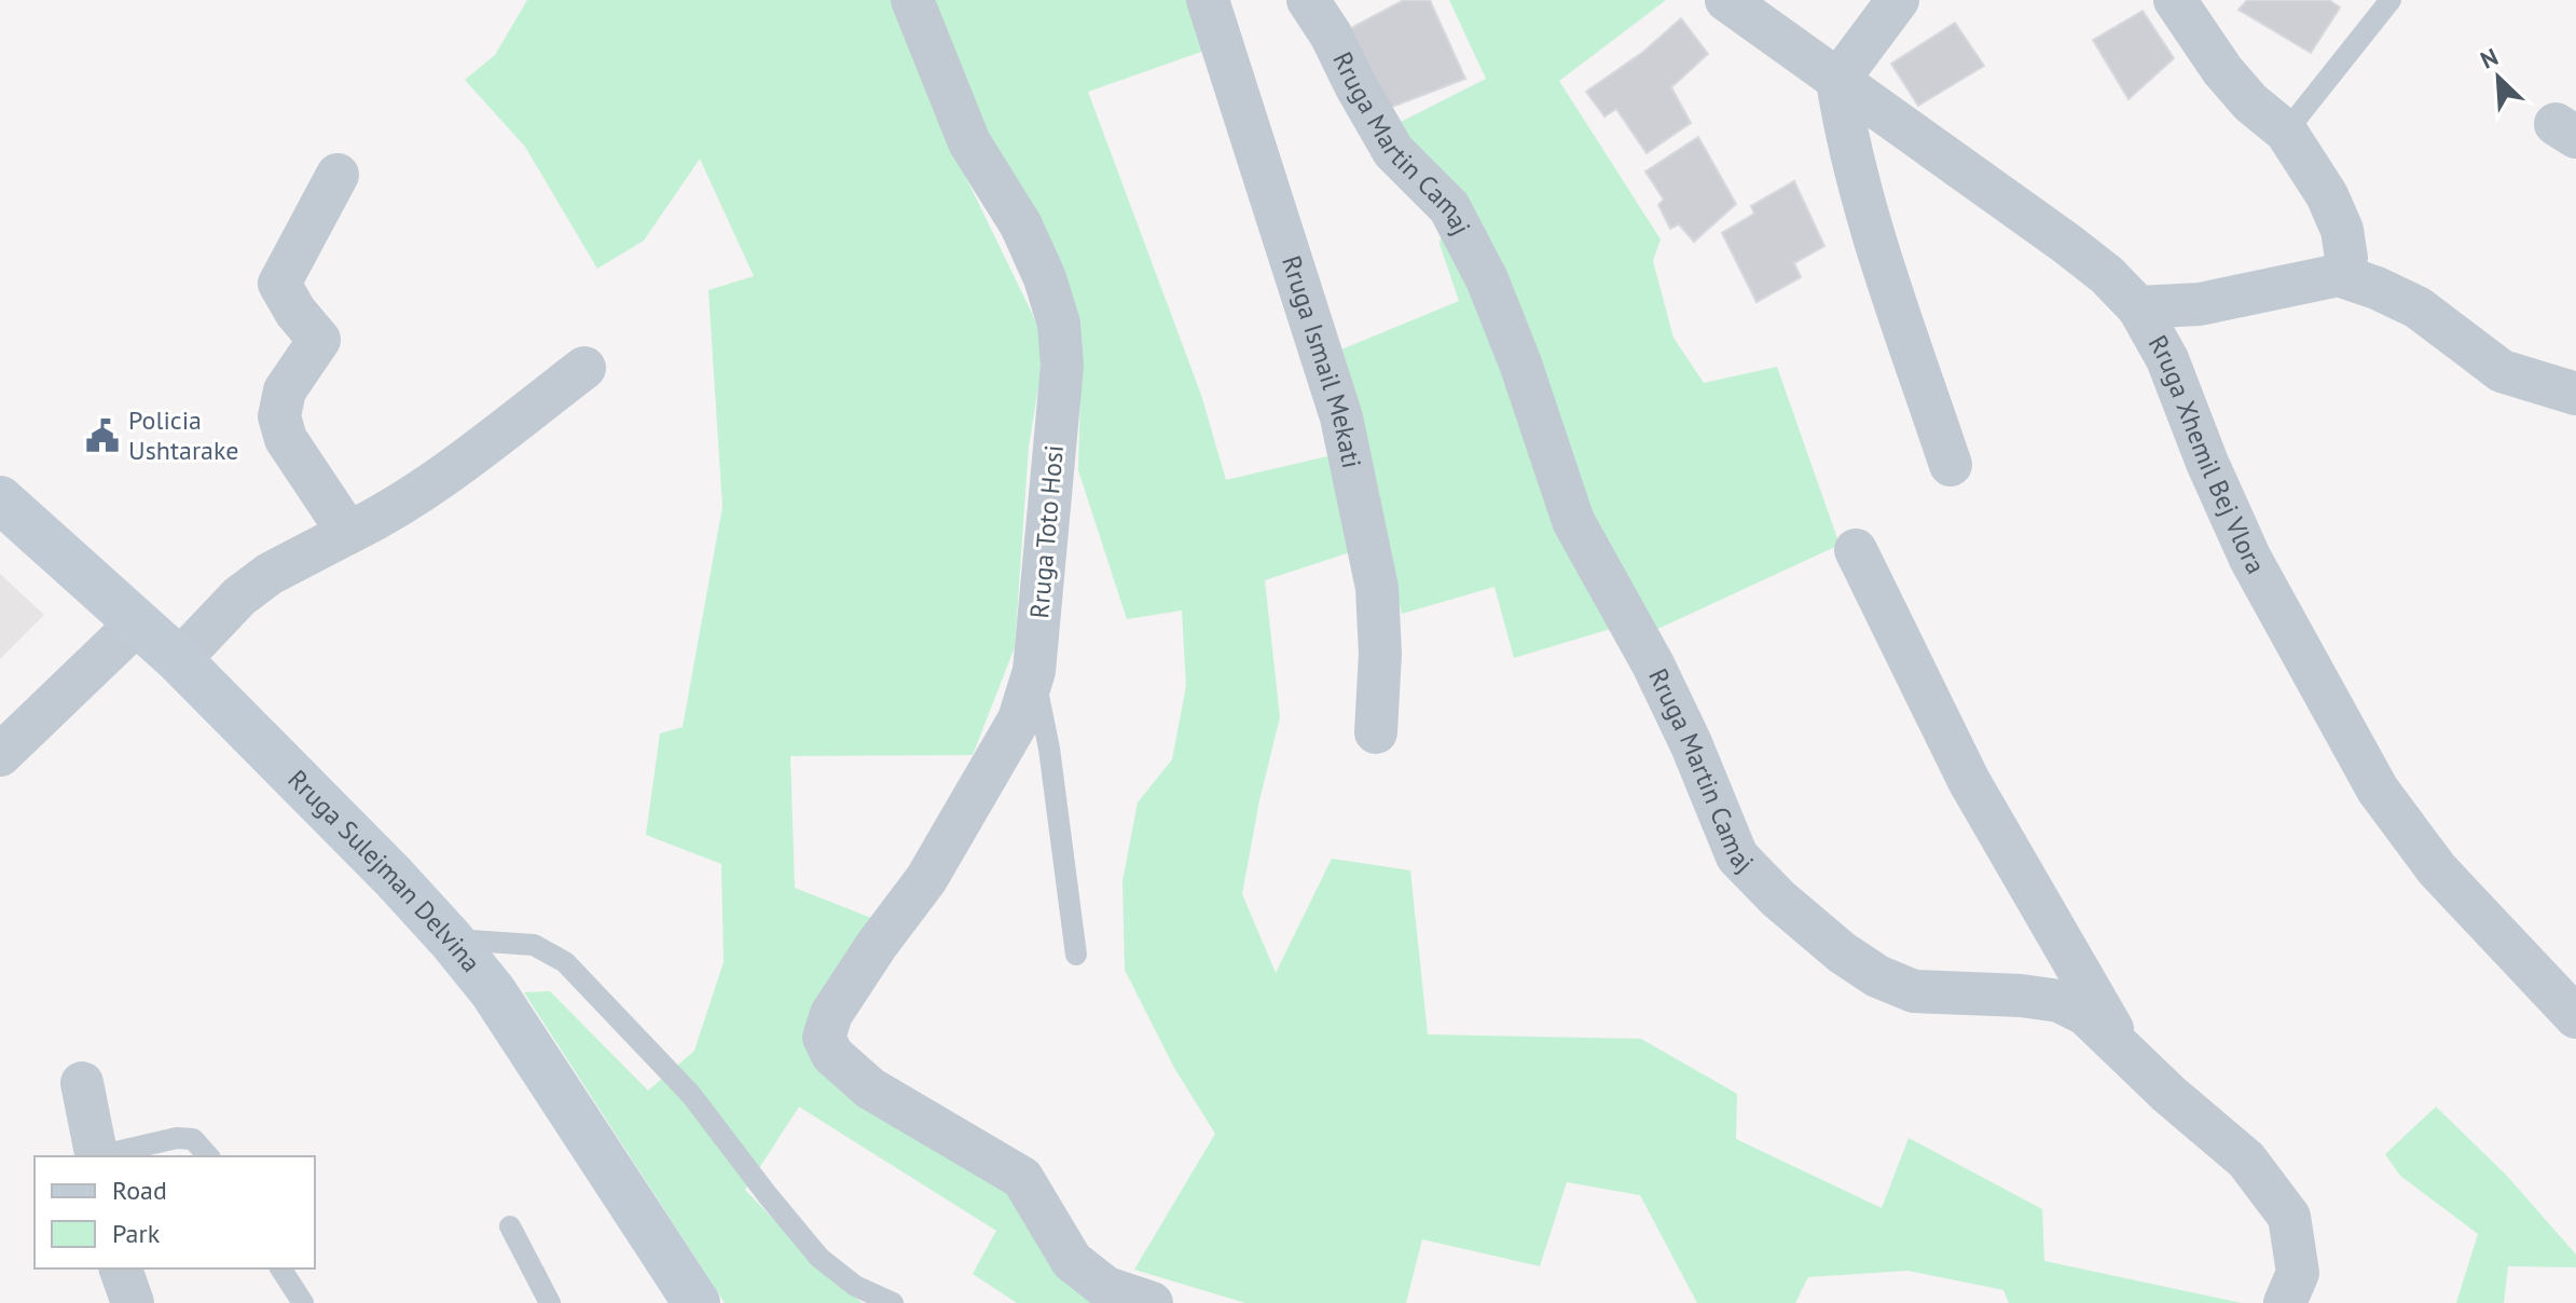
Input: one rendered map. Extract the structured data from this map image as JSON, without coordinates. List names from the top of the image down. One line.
{"streets":{"main road":["Rruga Sulejman Delvina"],"street":["Rruga Martin Camaj","Rruga Ismail Mekati","Rruga Xhemil Bej Vlora","Rruga Toto Hosi"]},"places":{"public building":["Policia Ushtarake"]},"legend":["Road","Park"],"north":"top left"}
